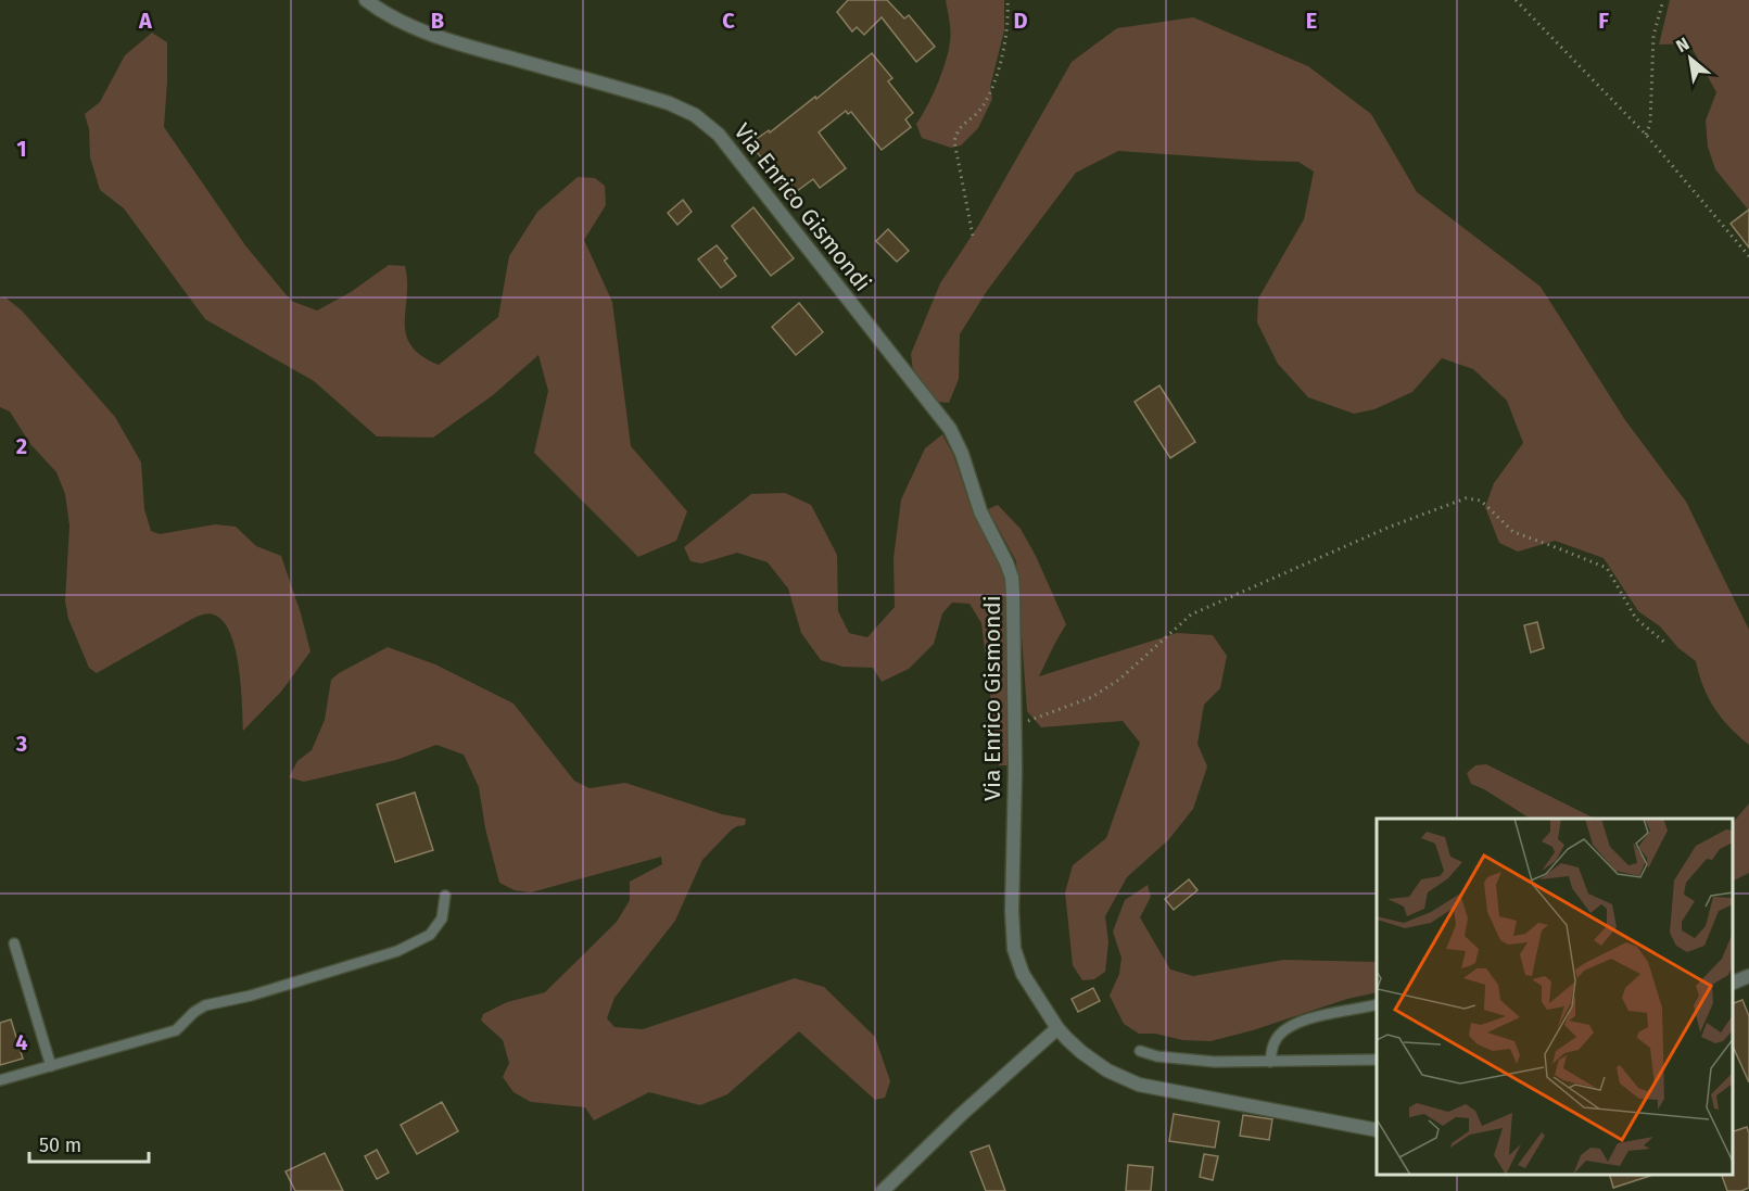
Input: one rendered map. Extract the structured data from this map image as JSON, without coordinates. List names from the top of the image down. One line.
{"streets":{"street":["Via Enrico Gismondi"]},"scale_bar":"50 m","north":"top left","grid":{"columns":["A","B","C","D","E","F"],"rows":["1","2","3","4"]}}
